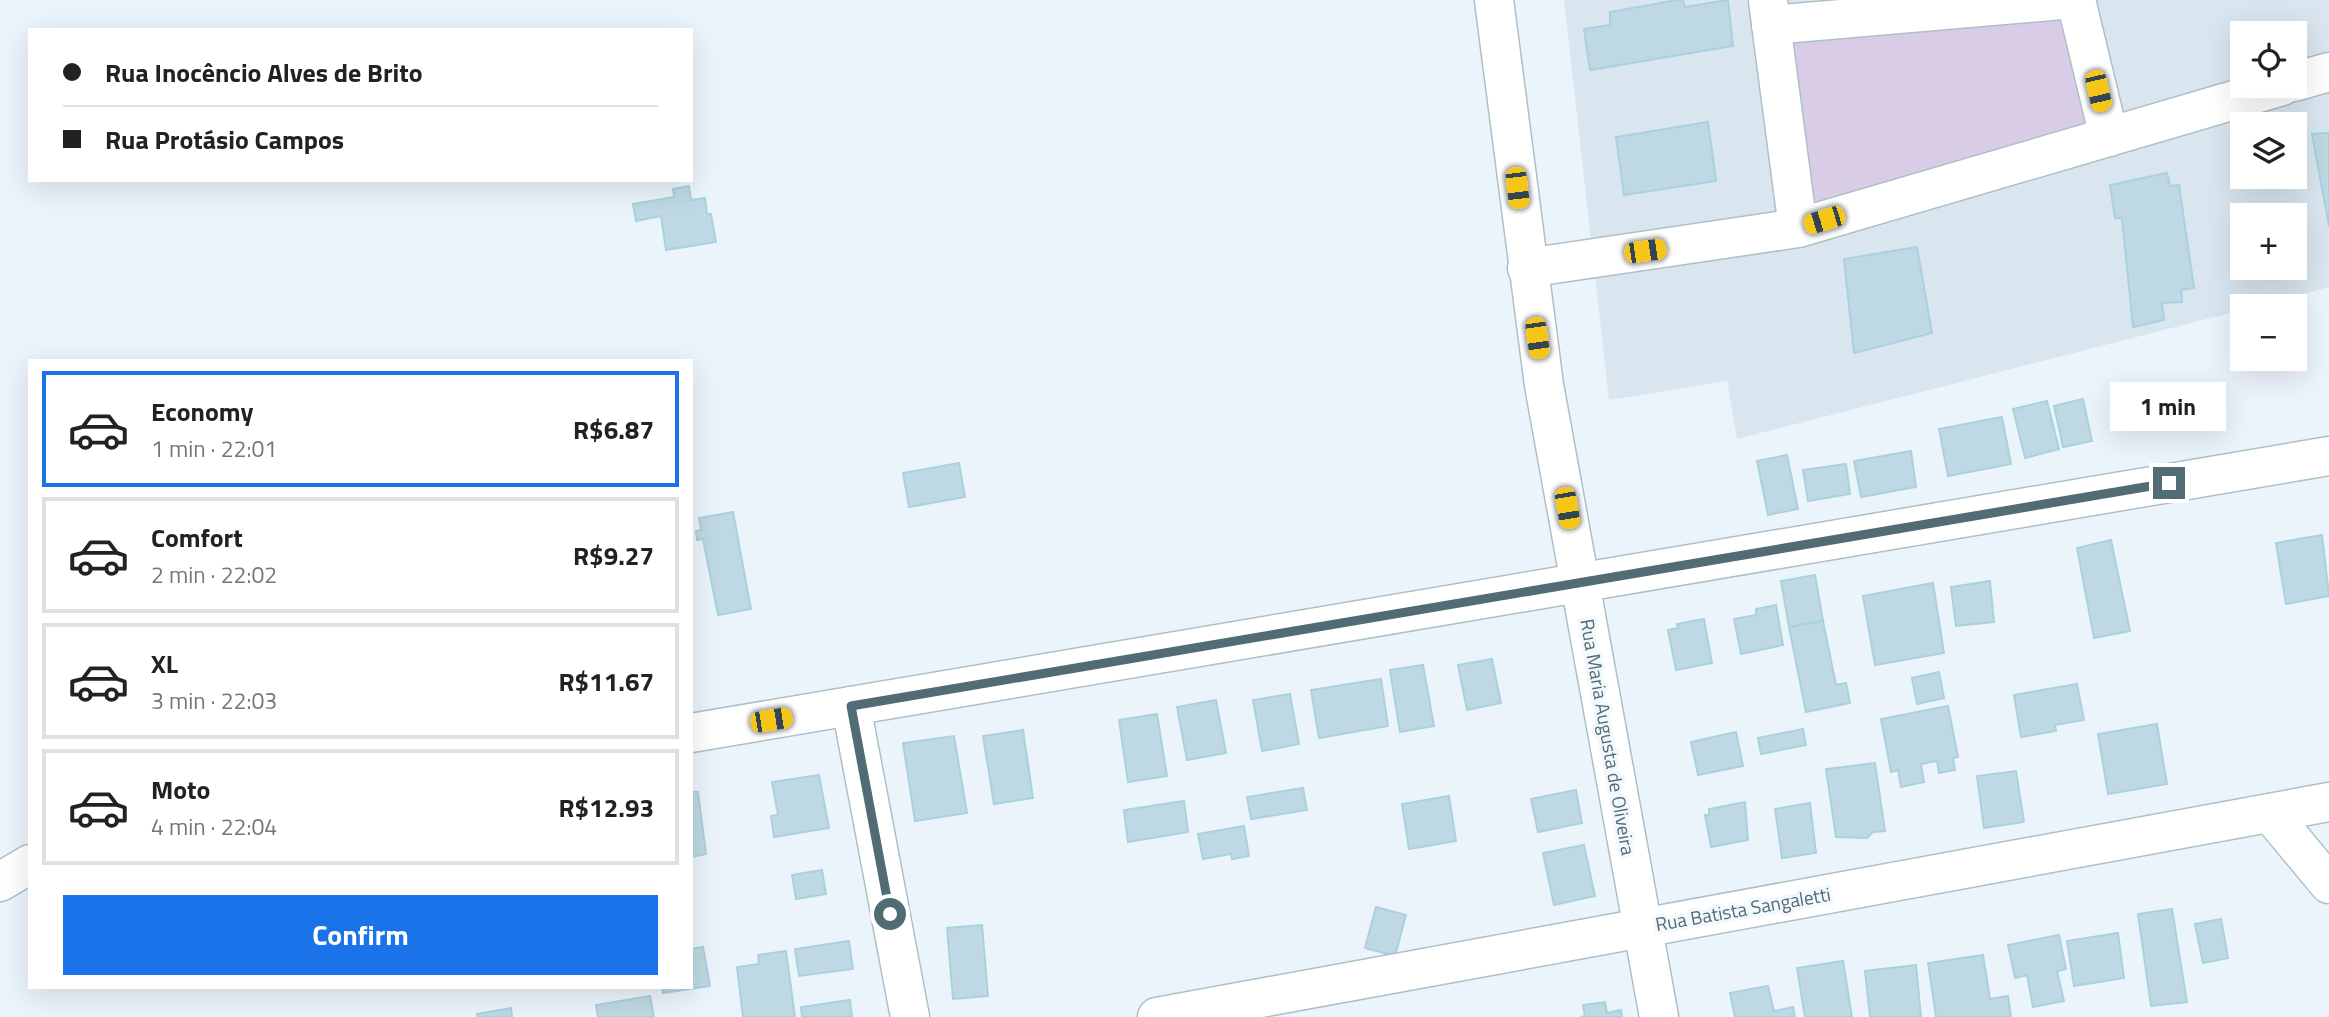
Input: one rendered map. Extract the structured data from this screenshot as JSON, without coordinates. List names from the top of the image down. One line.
{"streets":{"street":["Rua Maria Augusta de Oliveira","Rua Batista Sangaletti"]},"crossings":[["Rua Maria Augusta de Oliveira","Rua Batista Sangaletti"]],"page":{"map_buttons":["+","−"],"banner":["Rua Inocêncio Alves de Brito","Rua Protásio Campos"],"list":[{"name":"Economy","note":"1 min · 22:01","value":"R$6.87"},{"name":"Comfort","note":"2 min · 22:02","value":"R$9.27"},{"name":"XL","note":"3 min · 22:03","value":"R$11.67"},{"name":"Moto","note":"4 min · 22:04","value":"R$12.93"}],"bubble":"1 min","buttons":"Confirm"}}
